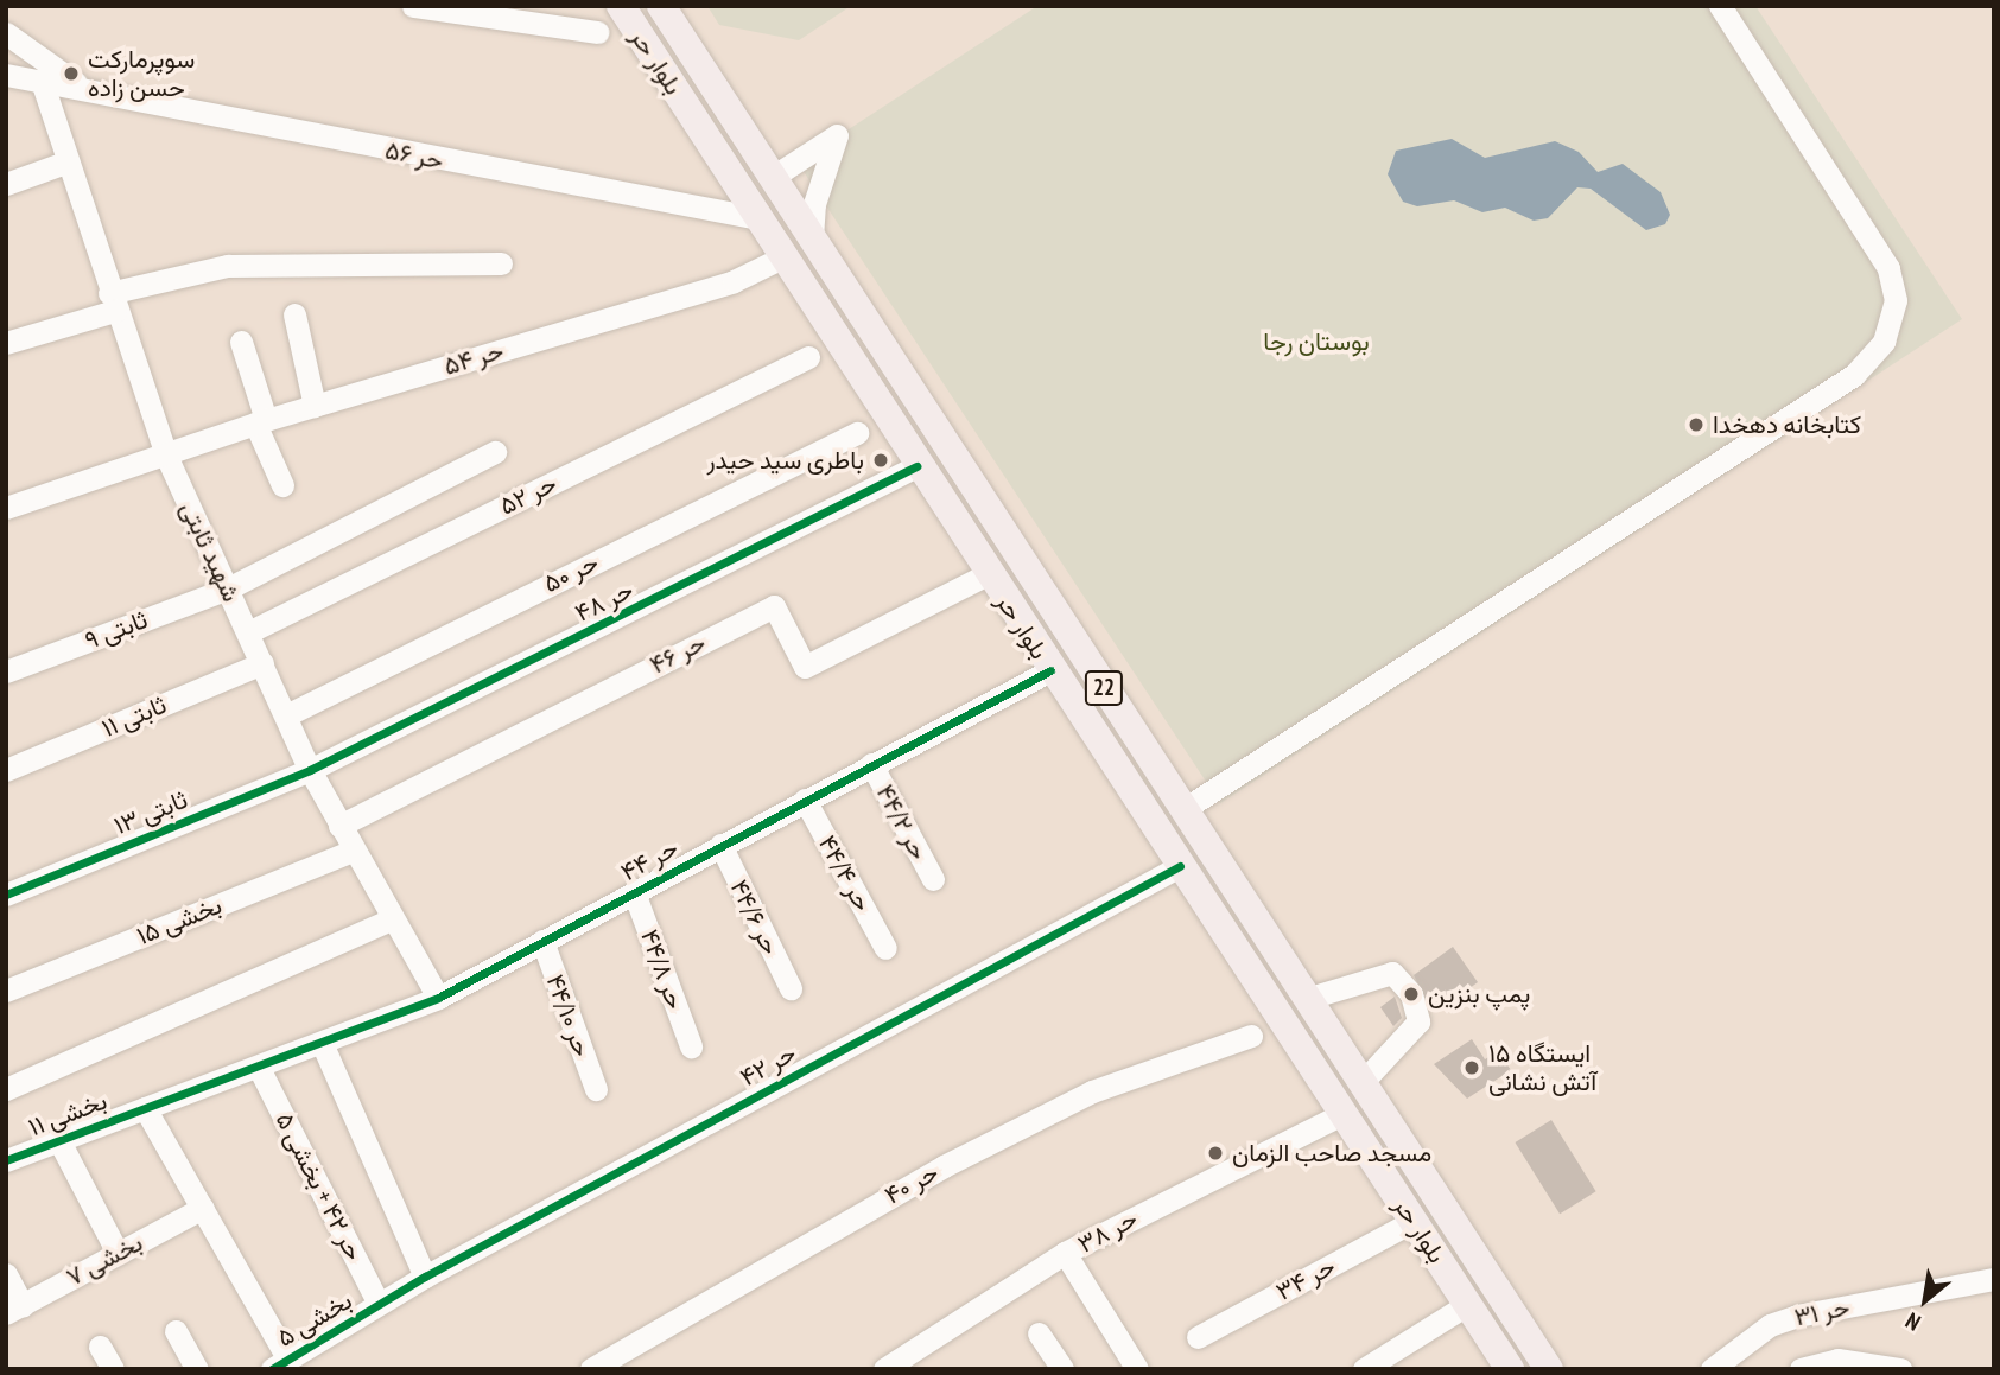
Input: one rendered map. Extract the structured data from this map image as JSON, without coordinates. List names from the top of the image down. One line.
{"streets":{"main road":["بلوار حر","22"],"street":["حر ۵۶","حر ۵۴","حر ۵۲","شهید ثابتی","حر ۵۰","حر ۴۸","ثابتی ۹","حر ۴۶","ثابتی ۱۱","ثابتی ۱۳","حر ۴۴/۲","حر ۴۴","حر ۴۴/۴","حر ۴۴/۶","بخشی ۱۵","حر ۴۴/۸","حر ۴۴/۱۰","حر ۴۲","بخشی ۱۱","حر ۴۰","حر ۴۲ + بخشی ۵","حر ۳۸","بخشی ۷","حر ۳۴","حر ۳۱","بخشی ۵"]},"crossings":[["بلوار حر","حر ۵۶"],["بلوار حر","حر ۵۴"],["بلوار حر","حر ۴۸"],["بلوار حر","حر ۴۶"],["بلوار حر","حر ۴۴"],["بلوار حر","حر ۴۲"],["بلوار حر","حر ۳۸"],["بلوار حر","حر ۳۴"],["حر ۵۶","شهید ثابتی"],["حر ۵۴","شهید ثابتی"],["حر ۵۲","شهید ثابتی"],["شهید ثابتی","حر ۵۰"],["شهید ثابتی","حر ۴۸"],["شهید ثابتی","ثابتی ۹"],["شهید ثابتی","حر ۴۶"],["شهید ثابتی","ثابتی ۱۱"],["شهید ثابتی","ثابتی ۱۳"],["شهید ثابتی","حر ۴۴"],["شهید ثابتی","بخشی ۱۵"],["حر ۴۸","ثابتی ۱۳"],["حر ۴۴/۲","حر ۴۴"],["حر ۴۴","حر ۴۴/۴"],["حر ۴۴","حر ۴۴/۶"],["حر ۴۴","حر ۴۴/۸"],["حر ۴۴","حر ۴۴/۱۰"],["حر ۴۴","بخشی ۱۱"],["حر ۴۴","حر ۴۲ + بخشی ۵"],["حر ۴۲","حر ۴۲ + بخشی ۵"],["حر ۴۲","بخشی ۵"],["بخشی ۱۱","حر ۴۲ + بخشی ۵"],["حر ۴۲ + بخشی ۵","بخشی ۵"]],"parks":["بوستان رجا"],"places":["سوپرمارکت حسن زاده","کتابخانه دهخدا","باطری سید حیدر","پمپ بنزین","ایستگاه ۱۵ آتش نشانی","مسجد صاحب الزمان"],"north":"bottom left"}
